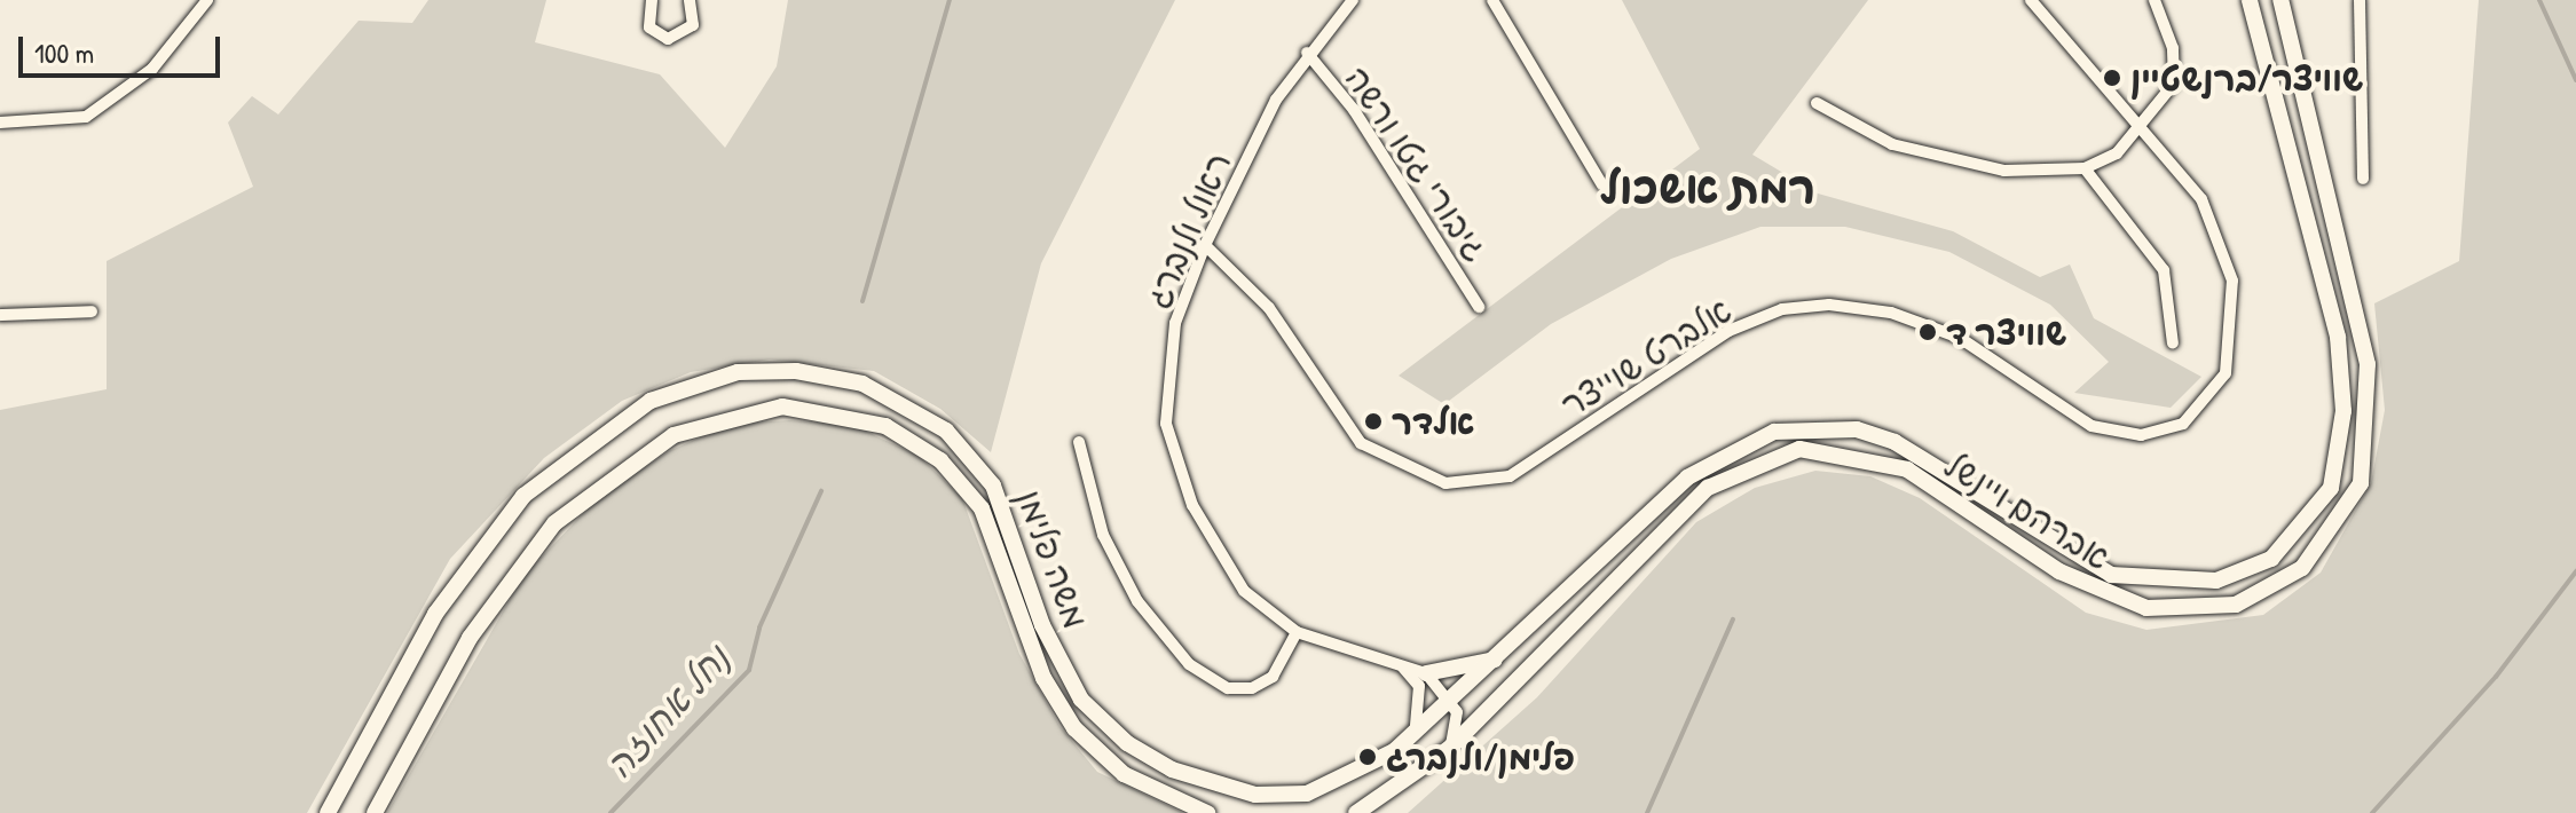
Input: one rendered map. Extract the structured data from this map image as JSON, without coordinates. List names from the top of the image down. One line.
{"streets":{"main road":["אברהם ויינשל","משה פלימן"],"street":["גיבורי גטו ורשה","ראול ולנברג","אלברט שוייצר"]},"crossings":[["גיבורי גטו ורשה","ראול ולנברג"],["ראול ולנברג","אלברט שוייצר"],["אברהם ויינשל","משה פלימן"]],"districts":["רמת אשכול"],"water":["נחל אחוזה"],"places":["שוויצר/ברנשטיין","שוויצר ד","אלדר","פלימן/ולנברג"],"scale_bar":"100 m"}
